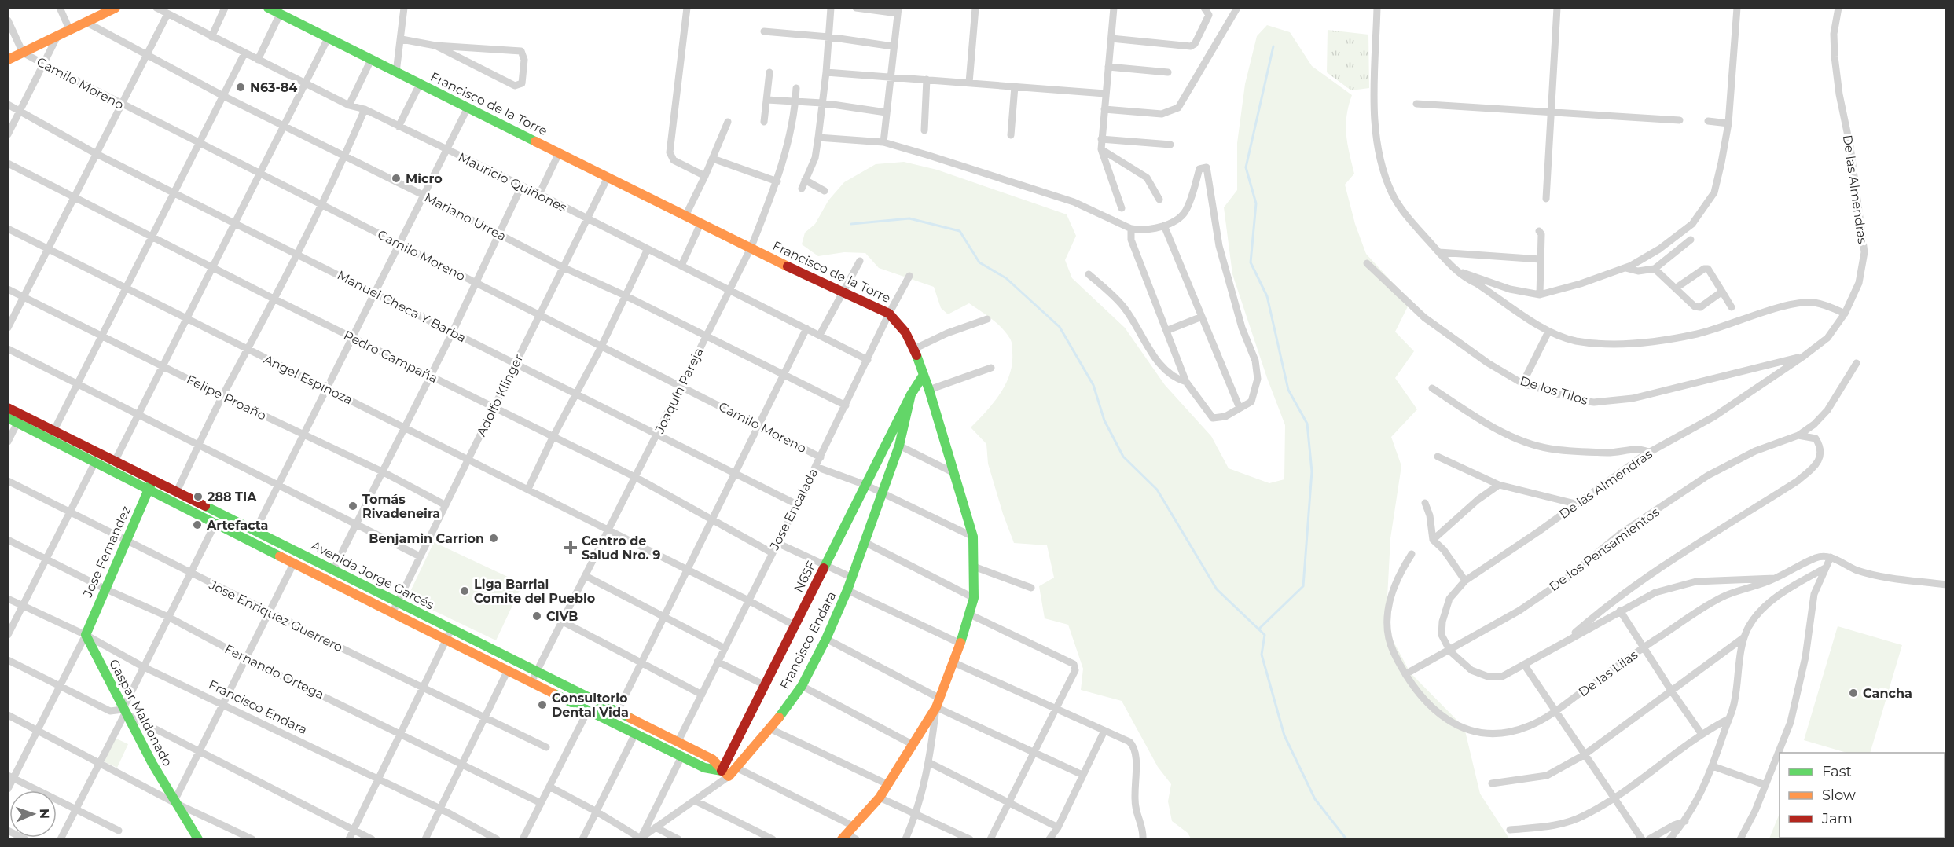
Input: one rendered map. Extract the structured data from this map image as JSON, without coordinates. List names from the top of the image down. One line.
{"streets":{"street":["Camilo Moreno","Francisco de la Torre","Mauricio Quiñones","De las Almendras","Mariano Urrea","Manuel Checa Y Barba","Pedro Campaña","Angel Espinoza","Joaquín Pareja","De los Tilos","Adolfo Klinger","Felipe Proaño","Jose Encalada","De los Pensamientos","Jose Fernandez","Avenida Jorge Garcés","N65F","Jose Enriquez Guerrero","Francisco Endara","Fernando Ortega","De las Lilas","Gaspar Maldonado"]},"crossings":[["Camilo Moreno","Joaquín Pareja"],["Camilo Moreno","Adolfo Klinger"],["Camilo Moreno","Jose Encalada"],["Francisco de la Torre","Joaquín Pareja"],["Francisco de la Torre","Adolfo Klinger"],["Francisco de la Torre","Jose Encalada"],["Mauricio Quiñones","Joaquín Pareja"],["Mauricio Quiñones","Adolfo Klinger"],["Mauricio Quiñones","Jose Encalada"],["De las Almendras","De los Tilos"],["De las Almendras","De los Pensamientos"],["De las Almendras","De las Lilas"],["Mariano Urrea","Joaquín Pareja"],["Mariano Urrea","Adolfo Klinger"],["Mariano Urrea","Jose Encalada"],["Manuel Checa Y Barba","Joaquín Pareja"],["Manuel Checa Y Barba","Adolfo Klinger"],["Manuel Checa Y Barba","Jose Encalada"],["Pedro Campaña","Joaquín Pareja"],["Pedro Campaña","Adolfo Klinger"],["Pedro Campaña","Jose Encalada"],["Angel Espinoza","Joaquín Pareja"],["Angel Espinoza","Adolfo Klinger"],["Angel Espinoza","Jose Encalada"],["Joaquín Pareja","Avenida Jorge Garcés"],["Adolfo Klinger","Felipe Proaño"],["Adolfo Klinger","Avenida Jorge Garcés"],["Jose Encalada","Avenida Jorge Garcés"],["De los Pensamientos","De las Lilas"],["Jose Fernandez","Avenida Jorge Garcés"],["Jose Fernandez","Jose Enriquez Guerrero"],["Jose Fernandez","Francisco Endara"],["Jose Fernandez","Fernando Ortega"],["Jose Fernandez","Gaspar Maldonado"],["Avenida Jorge Garcés","N65F"],["Avenida Jorge Garcés","Francisco Endara"],["N65F","Francisco Endara"],["Francisco Endara","Gaspar Maldonado"]],"places":{"other":["N63-84","Micro","288 TIA","Tomás Rivadeneira","Artefacta","Benjamin Carrion","Liga Barrial Comite del Pueblo","CIVB","Cancha","Consultorio Dental Vida"],"health":["Centro de Salud Nro. 9"]},"legend":["Fast","Slow","Jam"],"north":"right"}
